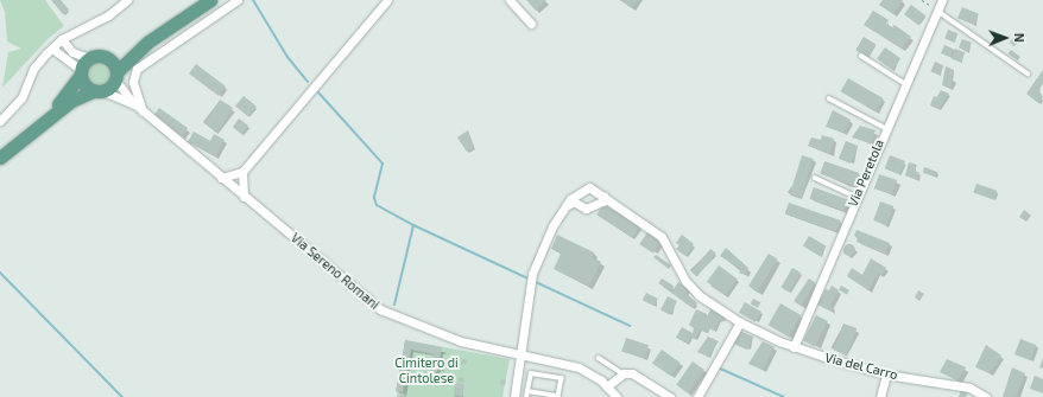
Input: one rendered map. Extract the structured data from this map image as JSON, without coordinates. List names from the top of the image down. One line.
{"streets":{"street":["Via Peretola","Via Sereno Romani","Via del Carro"]},"crossings":[["Via Peretola","Via del Carro"]],"parks":["Cimitero di Cintolese"],"north":"right"}
